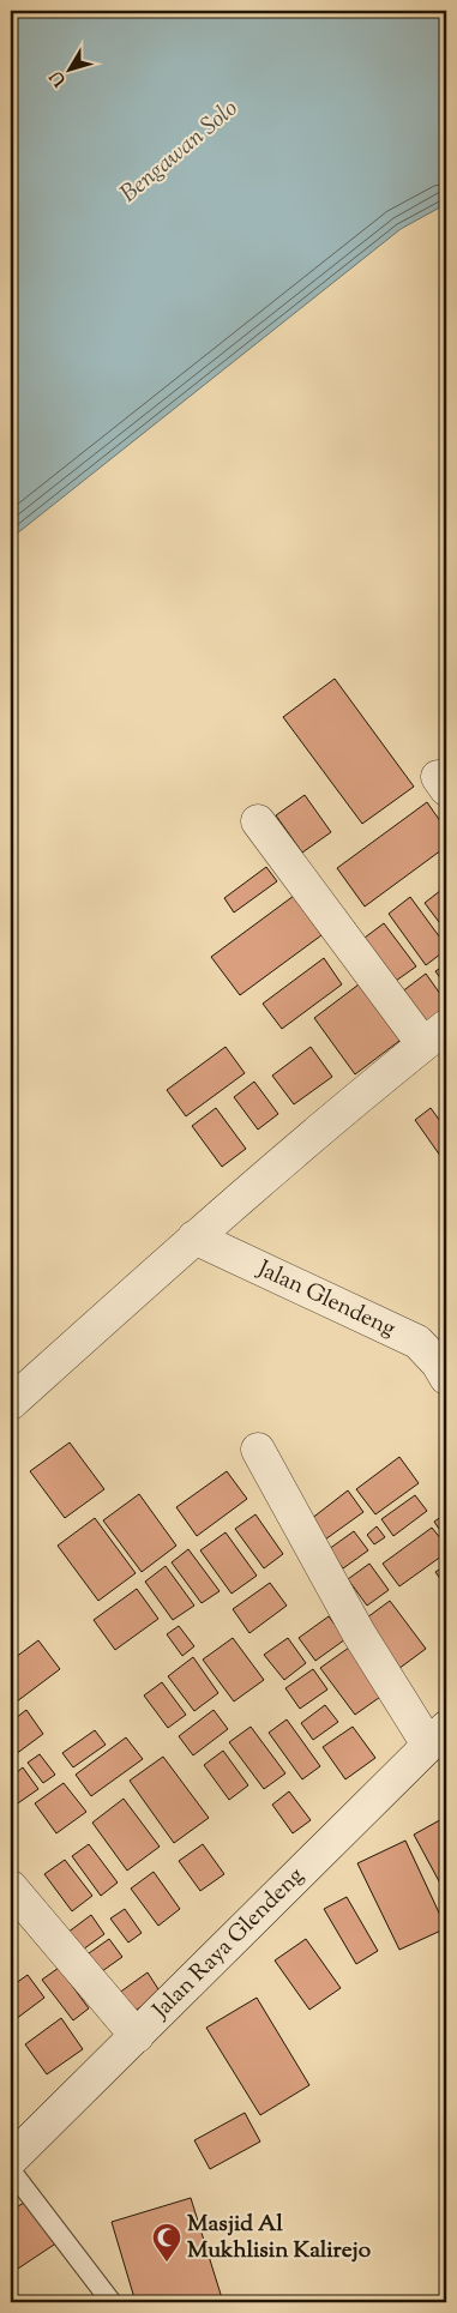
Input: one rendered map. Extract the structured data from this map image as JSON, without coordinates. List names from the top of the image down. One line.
{"streets":{"street":["Jalan Glendeng","Jalan Raya Glendeng"]},"water":["Bengawan Solo"],"places":{"mosque":["Masjid Al Mukhlisin Kalirejo"]},"north":"bottom left"}
